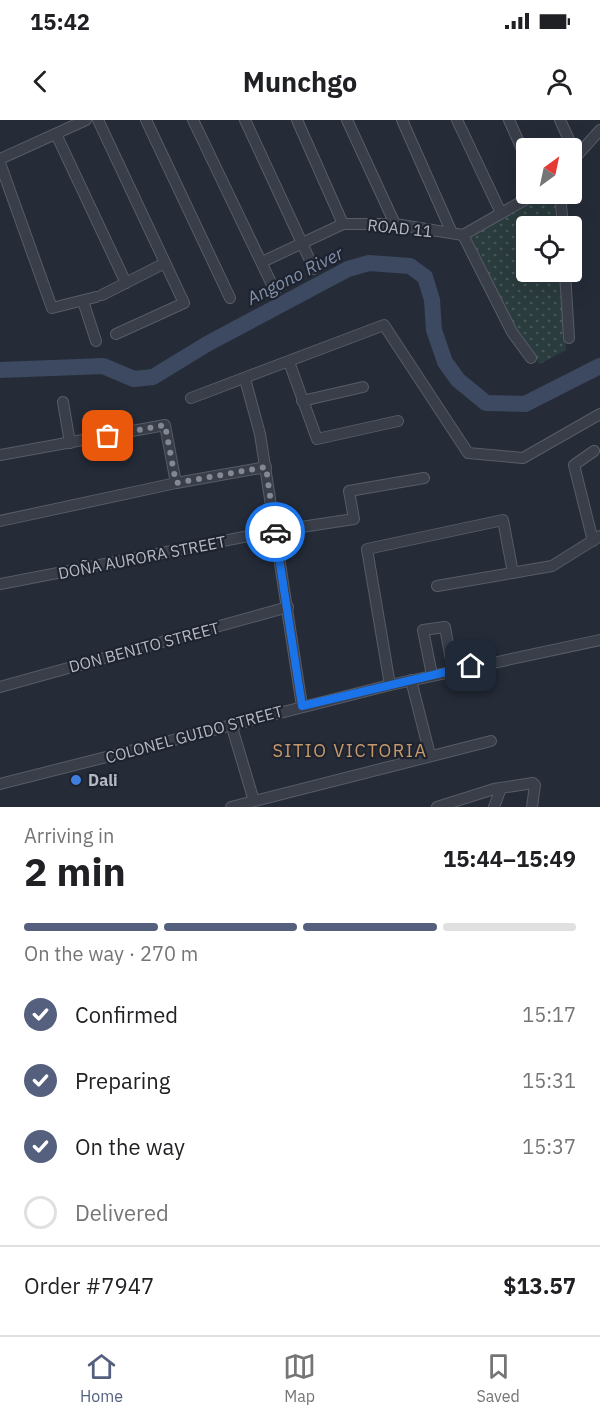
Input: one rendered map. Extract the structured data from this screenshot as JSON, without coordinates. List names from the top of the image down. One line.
{"streets":{"street":["ROAD 11","DOÑA AURORA STREET","DON BENITO STREET","COLONEL GUIDO STREET"]},"districts":["SITIO VICTORIA"],"water":["Angono River"],"places":["Dali"],"north":"top right","page":{"status":"15:42","header":"Munchgo","heading":["2 min","Arriving in","15:44–15:49"],"panel":["Order #7947","$13.57"],"bar":"On the way · 270 m","list":[["Confirmed","15:17"],["Preparing","15:31"],["On the way","15:37"],"Delivered"],"tabs":["Home","Map","Saved"]}}
